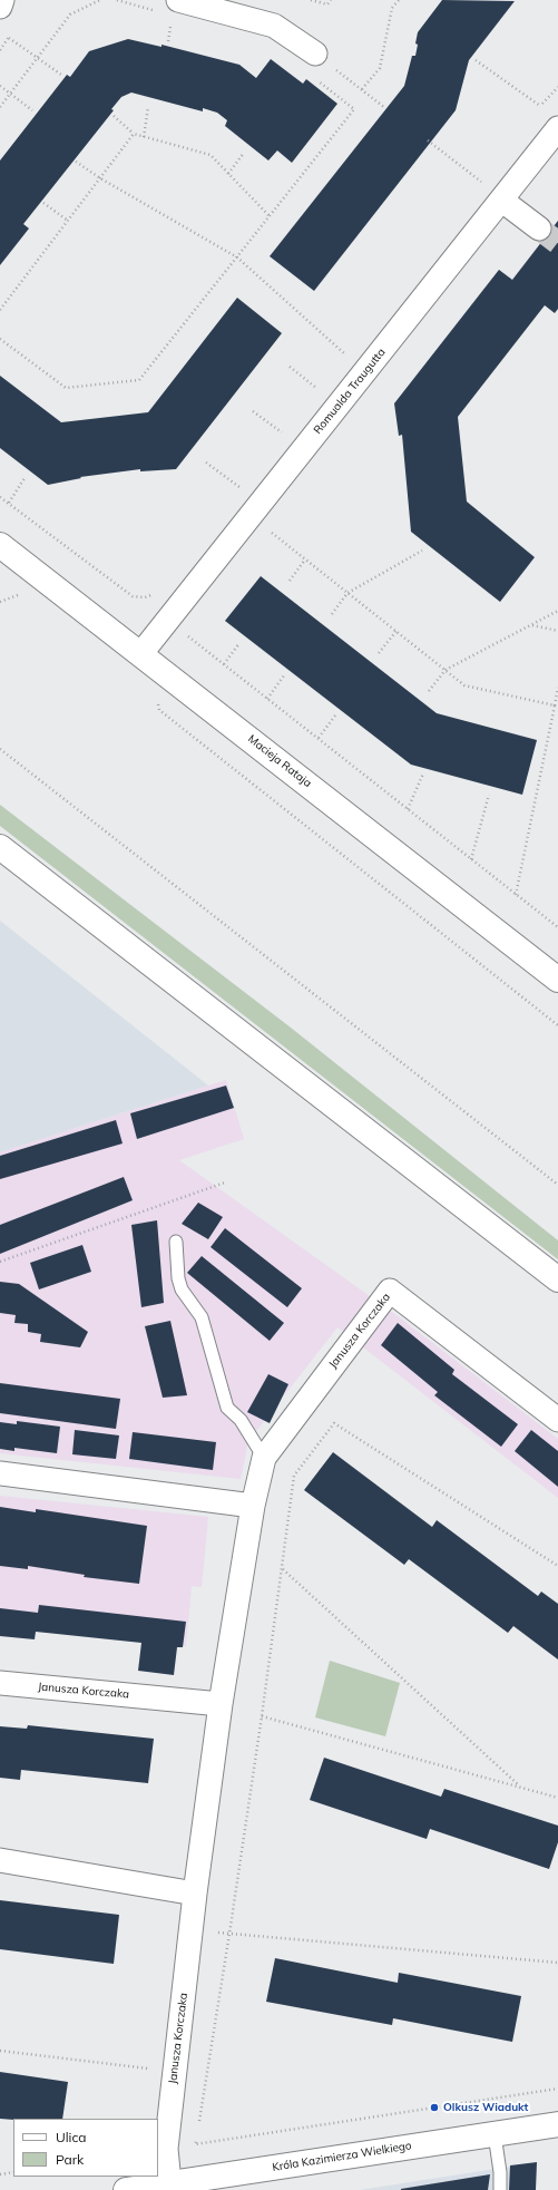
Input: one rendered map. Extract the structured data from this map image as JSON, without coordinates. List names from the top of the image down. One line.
{"streets":{"street":["Romualda Traugutta","Macieja Rataja","Janusza Korczaka","Króla Kazimierza Wielkiego"]},"crossings":[["Romualda Traugutta","Macieja Rataja"],["Janusza Korczaka","Króla Kazimierza Wielkiego"]],"places":["Olkusz Wiadukt"],"legend":["Ulica","Park"]}
